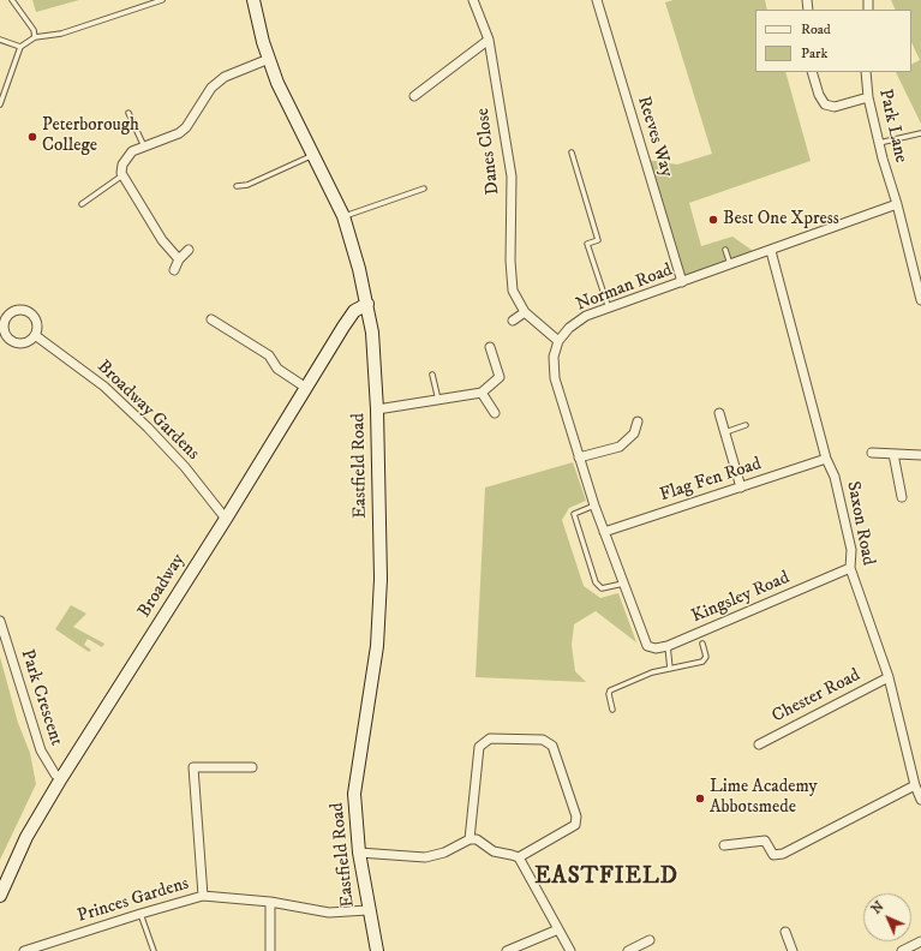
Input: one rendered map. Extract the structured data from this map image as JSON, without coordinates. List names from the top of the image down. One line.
{"streets":{"street":["Park Lane","Reeves Way","Danes Close","Norman Road","Broadway Gardens","Eastfield Road","Flag Fen Road","Saxon Road","Broadway","Kingsley Road","Chester Road","Park Crescent","Princes Gardens"]},"crossings":[["Park Lane","Norman Road"],["Reeves Way","Norman Road"],["Danes Close","Norman Road"],["Norman Road","Saxon Road"],["Broadway Gardens","Broadway"],["Eastfield Road","Broadway"],["Eastfield Road","Princes Gardens"],["Flag Fen Road","Saxon Road"],["Saxon Road","Kingsley Road"],["Saxon Road","Chester Road"],["Broadway","Park Crescent"]],"districts":["EASTFIELD"],"places":["Peterborough College","Best One Xpress","Lime Academy Abbotsmede"],"legend":["Road","Park"],"north":"top left"}
